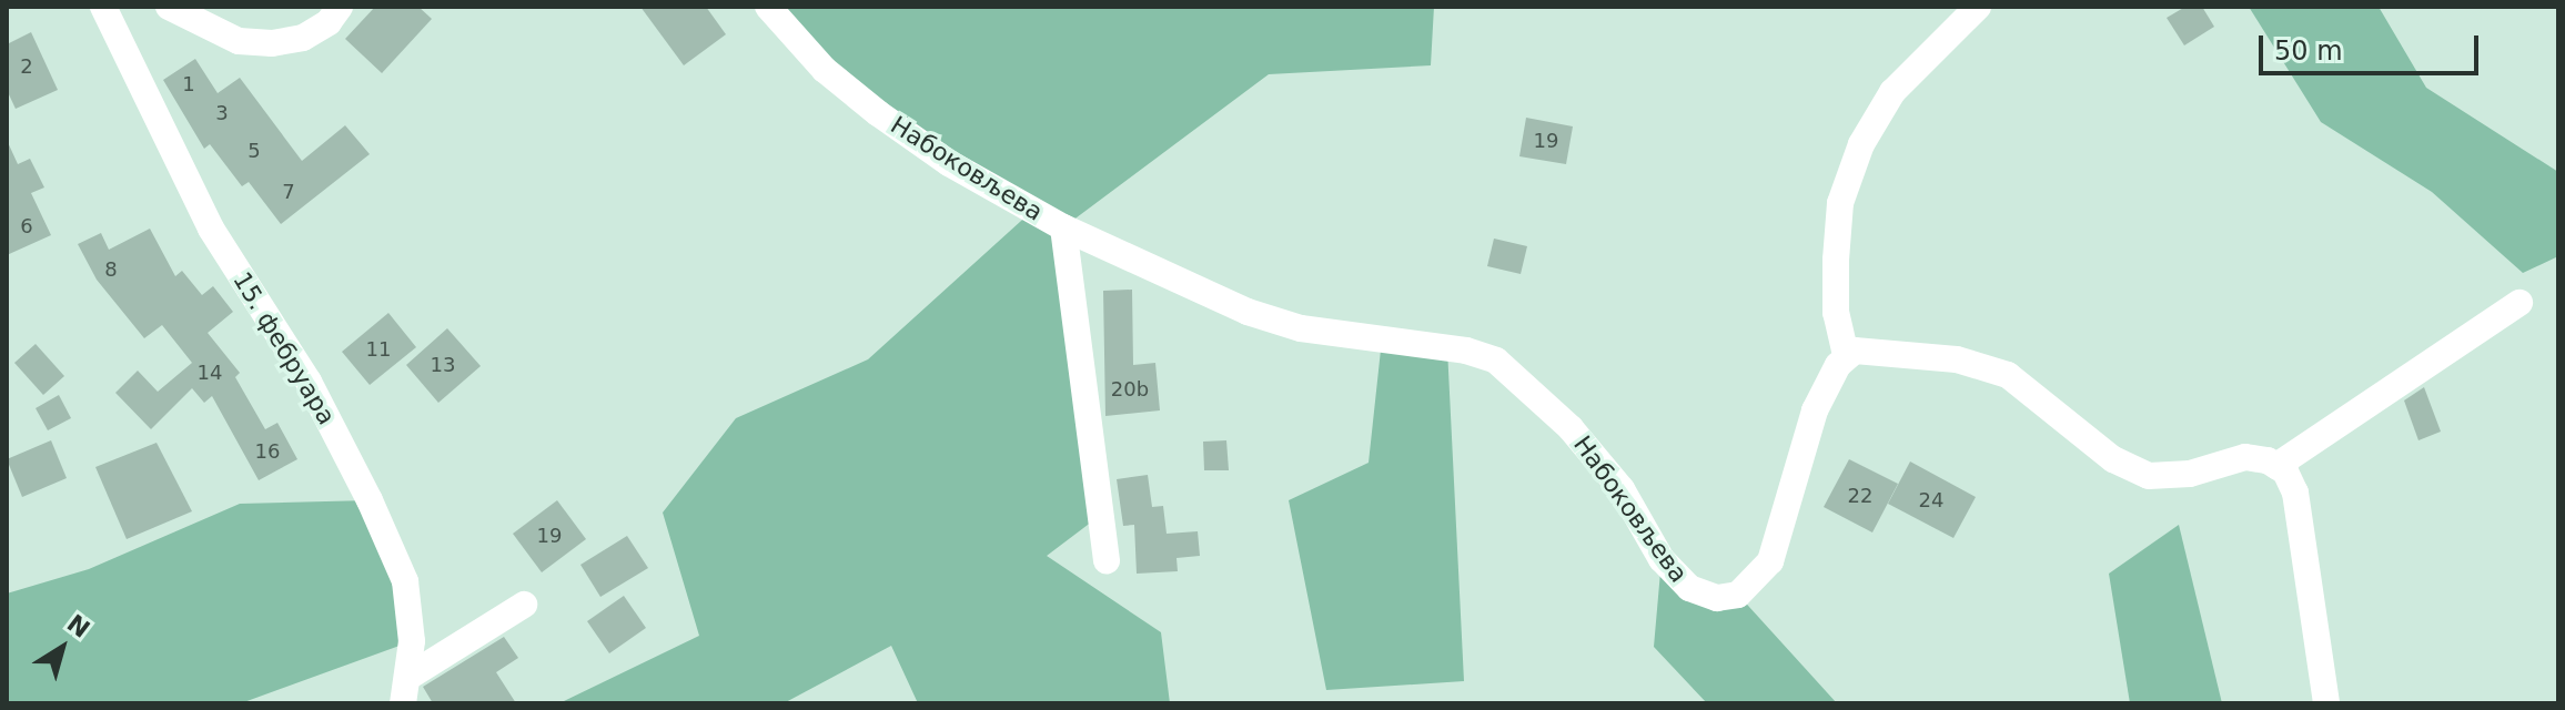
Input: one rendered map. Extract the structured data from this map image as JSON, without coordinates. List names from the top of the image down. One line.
{"streets":{"street":["Набоковљева","15. фебруара"]},"house_numbers":["2","1","3","19","5","7","6","8","11","13","14","20b","16","22","24","19"],"scale_bar":"50 m","north":"top right"}
